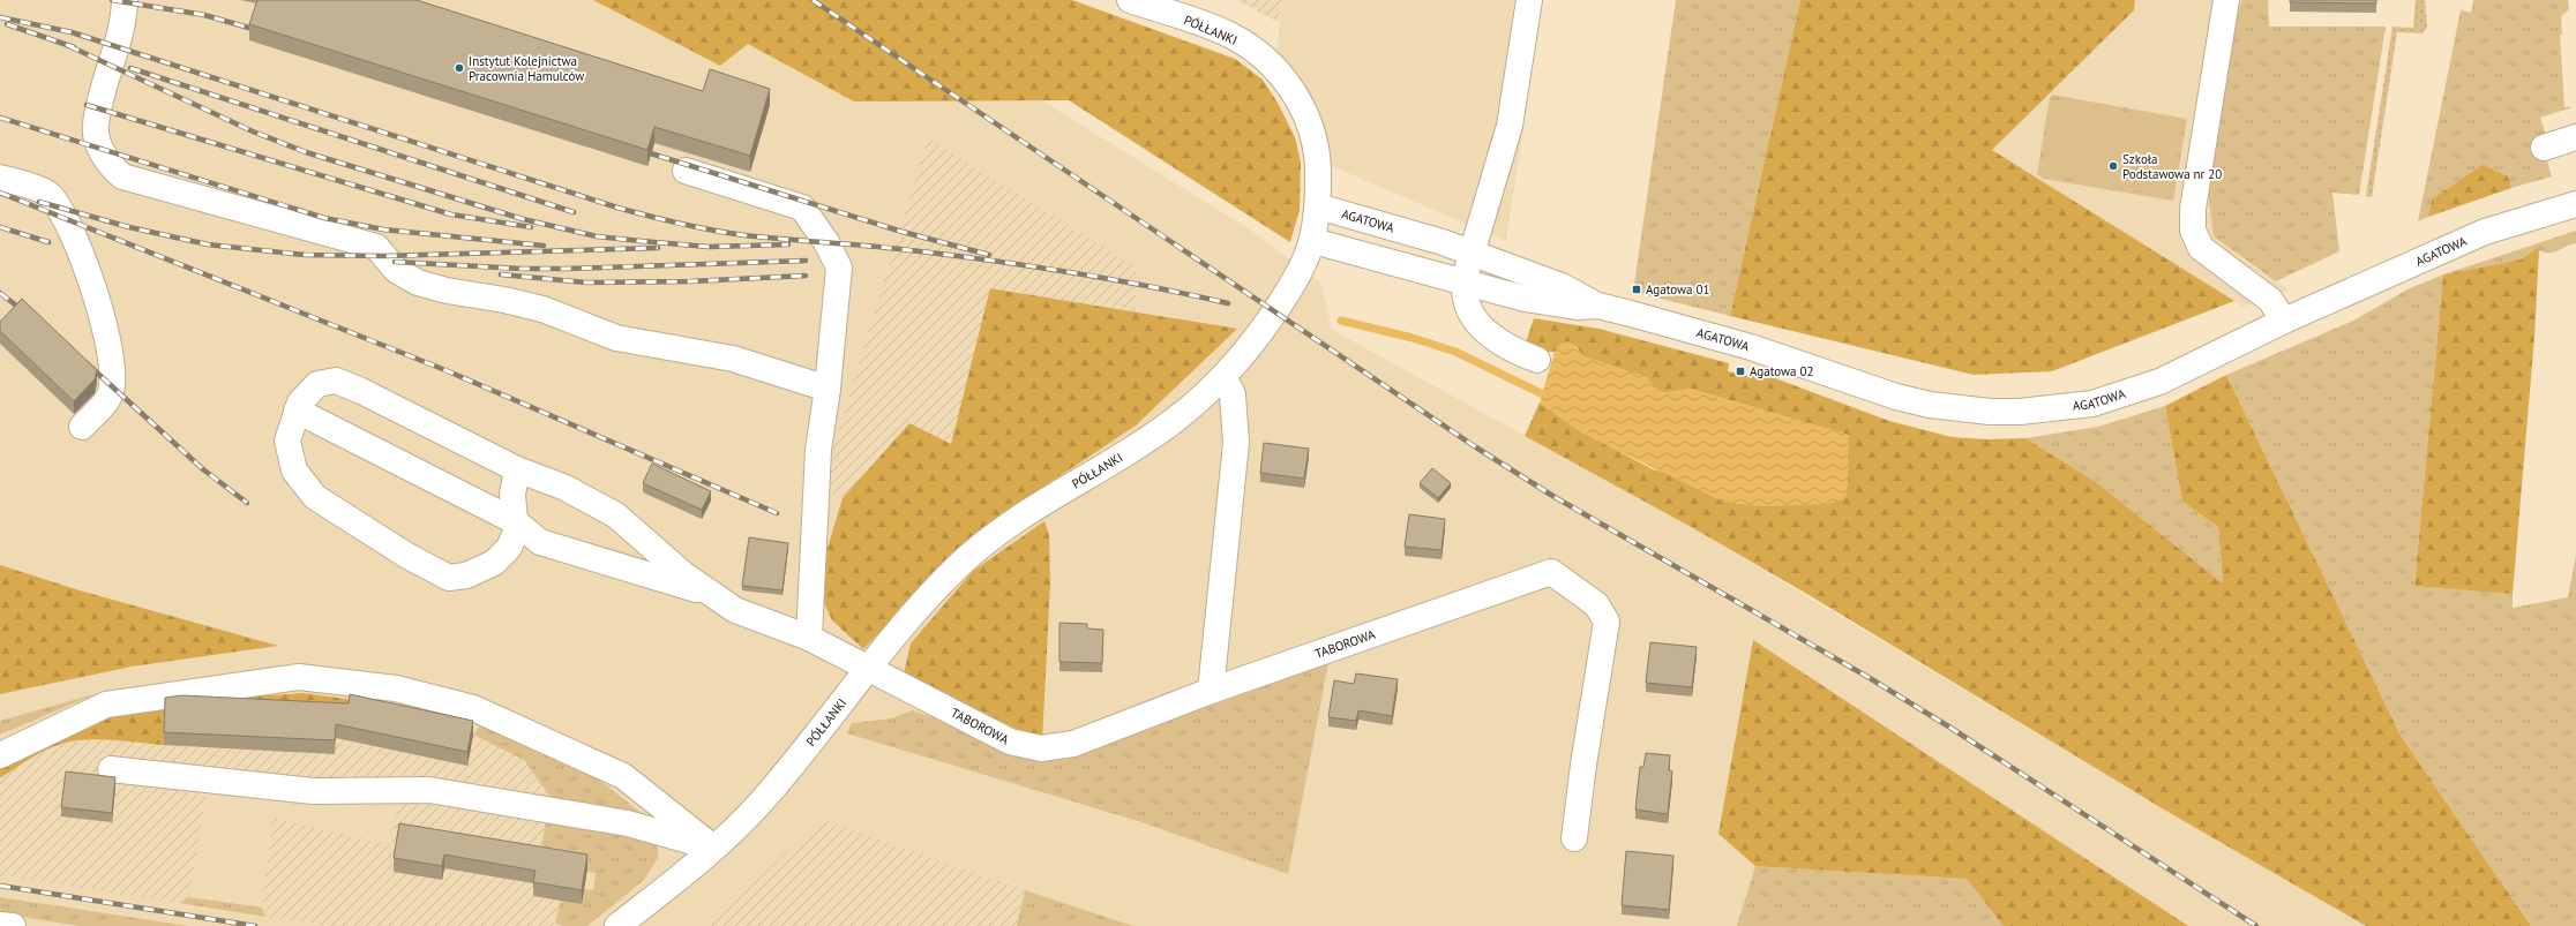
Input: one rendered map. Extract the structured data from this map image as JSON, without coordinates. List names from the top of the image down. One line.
{"streets":{"street":["PÓŁŁANKI","AGATOWA","TABOROWA"]},"crossings":[["PÓŁŁANKI","AGATOWA"],["PÓŁŁANKI","TABOROWA"]],"places":{"other":["Instytut Kolejnictwa Pracownia Hamulców","Szkoła Podstawowa nr 20"],"transit":["Agatowa 01","Agatowa 02"]}}
